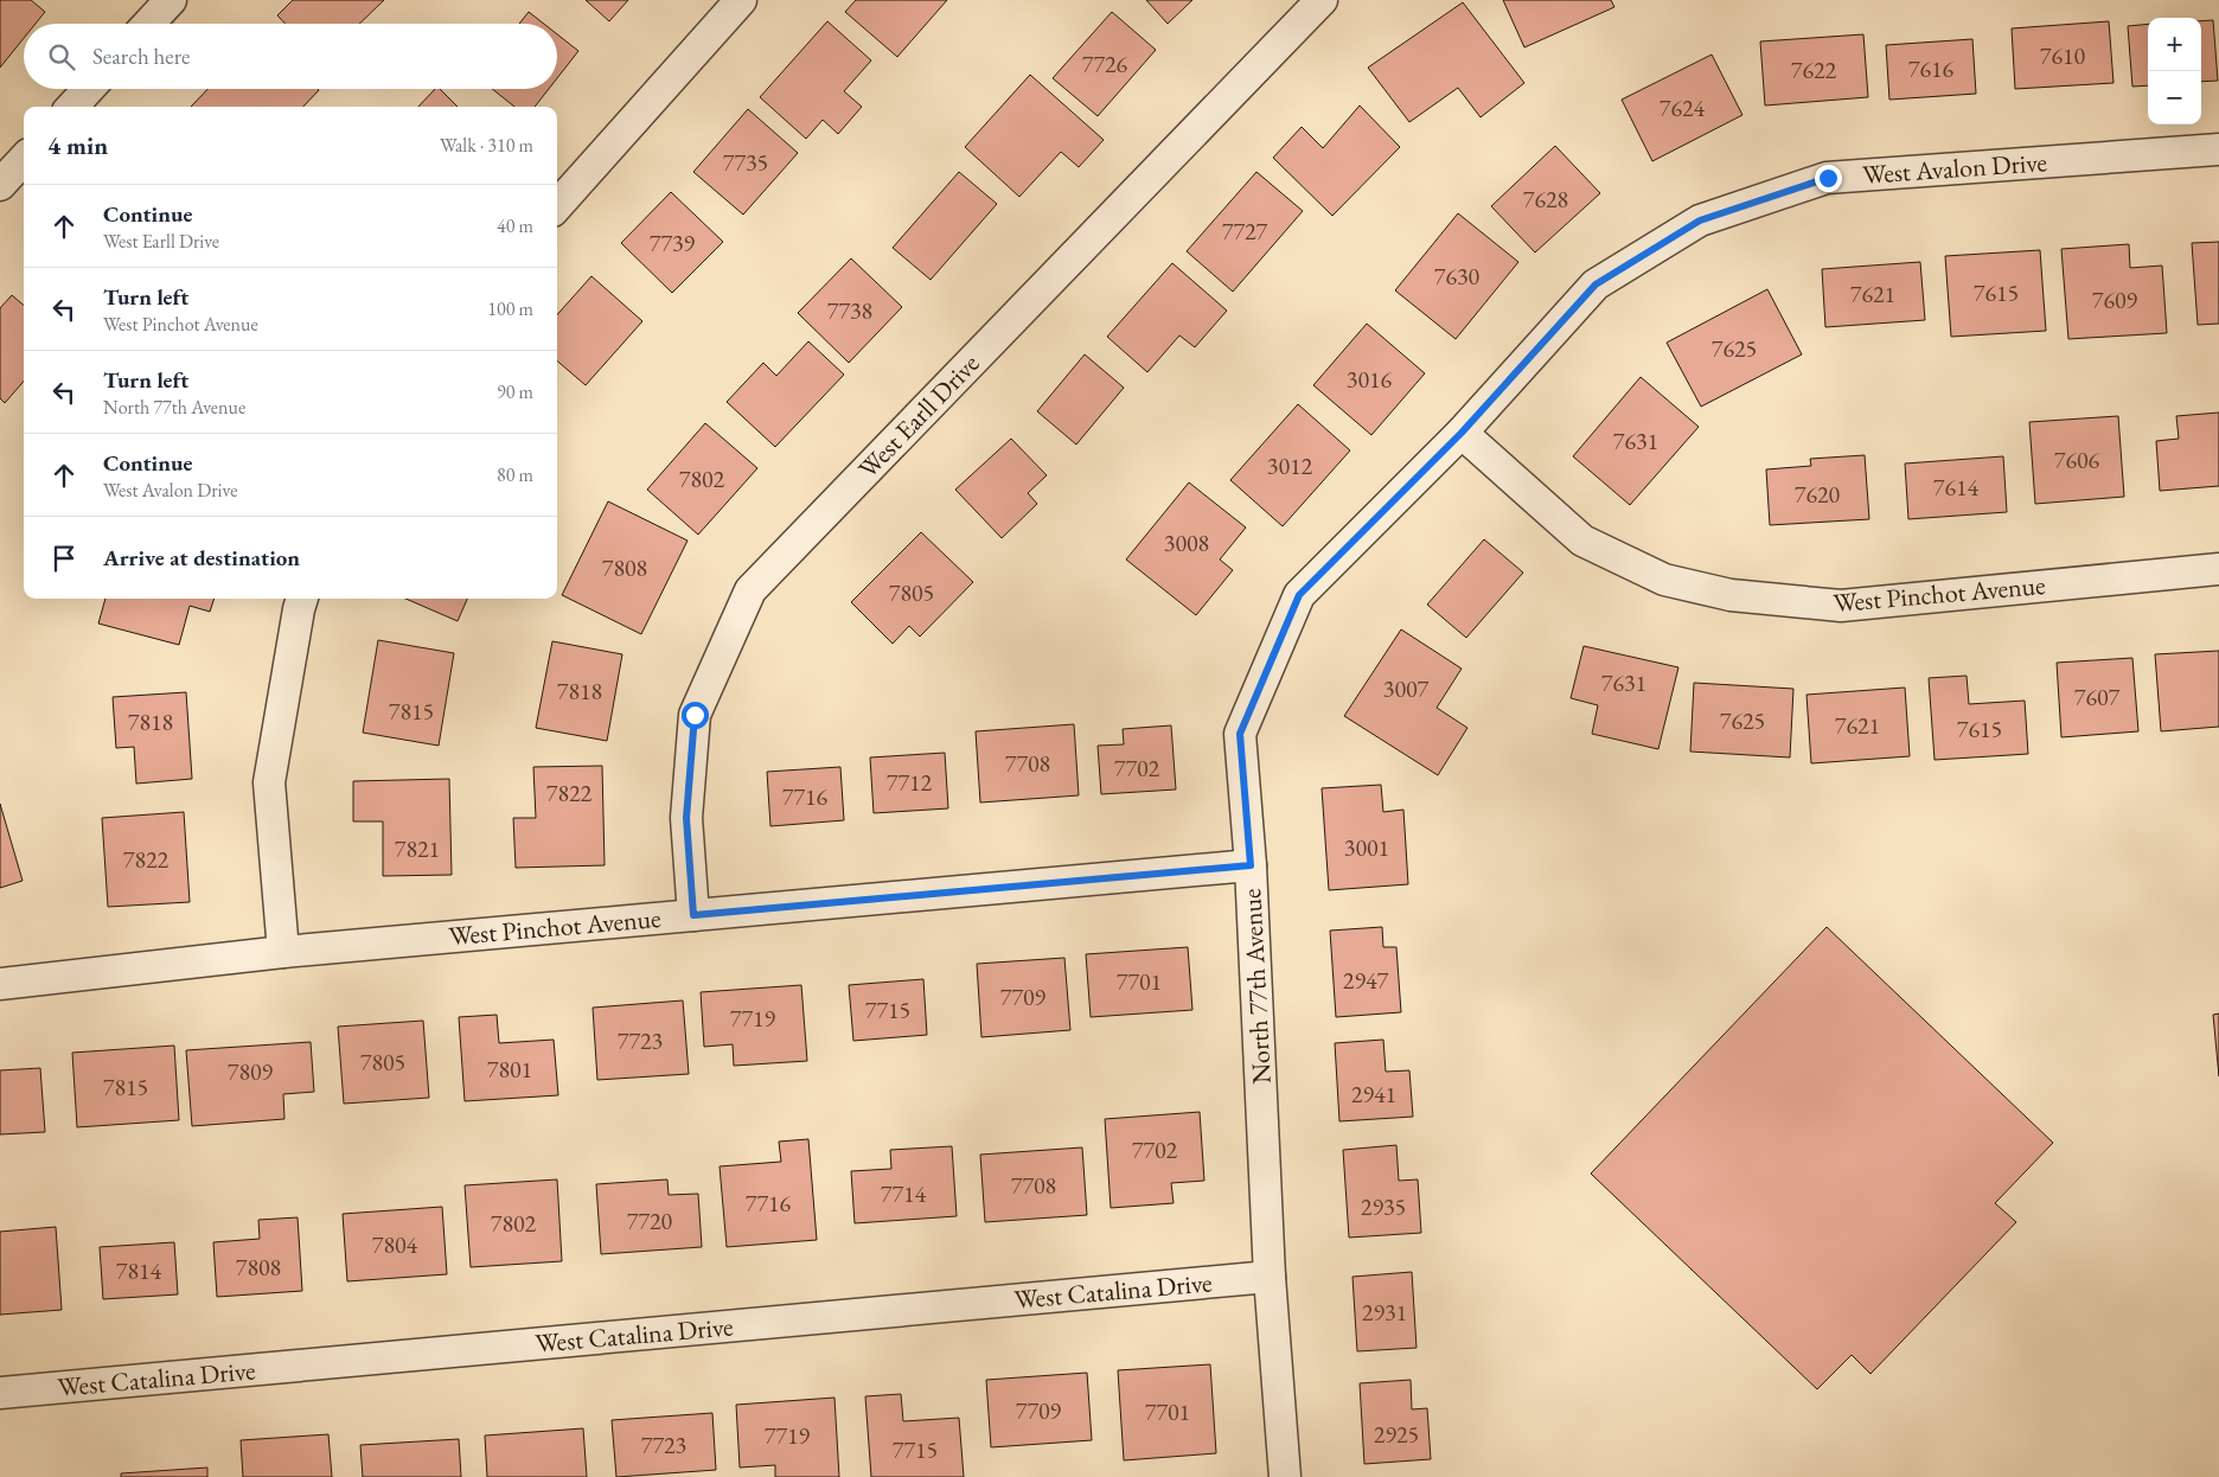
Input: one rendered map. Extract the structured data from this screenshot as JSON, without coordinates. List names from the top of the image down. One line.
{"streets":{"street":["West Avalon Drive","West Earll Drive","West Pinchot Avenue","North 77th Avenue","West Catalina Drive"]},"crossings":[["West Avalon Drive","West Pinchot Avenue"],["West Avalon Drive","North 77th Avenue"],["West Earll Drive","West Pinchot Avenue"],["West Pinchot Avenue","North 77th Avenue"],["North 77th Avenue","West Catalina Drive"]],"house_numbers":["7610","7726","7616","7622","7624","7735","7628","7727","7739","7630","7615","7621","7609","7738","7625","3016","7631","7606","3012","7802","7614","7620","3008","7808","7805","7631","3007","7818","7607","7815","7625","7818","7621","7615","7708","7702","7712","7822","7716","3001","7821","7822","2947","7701","7709","7715","7719","7723","7805","7801","7809","7815","2941","7702","7708","7714","7716","2935","7720","7802","7804","7808","7814","2931","7709","7701","2925","7719","7723","7715"],"page":{"map_buttons":["+","−"],"search":"Search here","heading":["4 min","Walk · 310 m"],"list":[["Continue","West Earll Drive","40 m"],["Turn left","West Pinchot Avenue","100 m"],["Turn left","North 77th Avenue","90 m"],["Continue","West Avalon Drive","80 m"],"Arrive at destination"]}}
